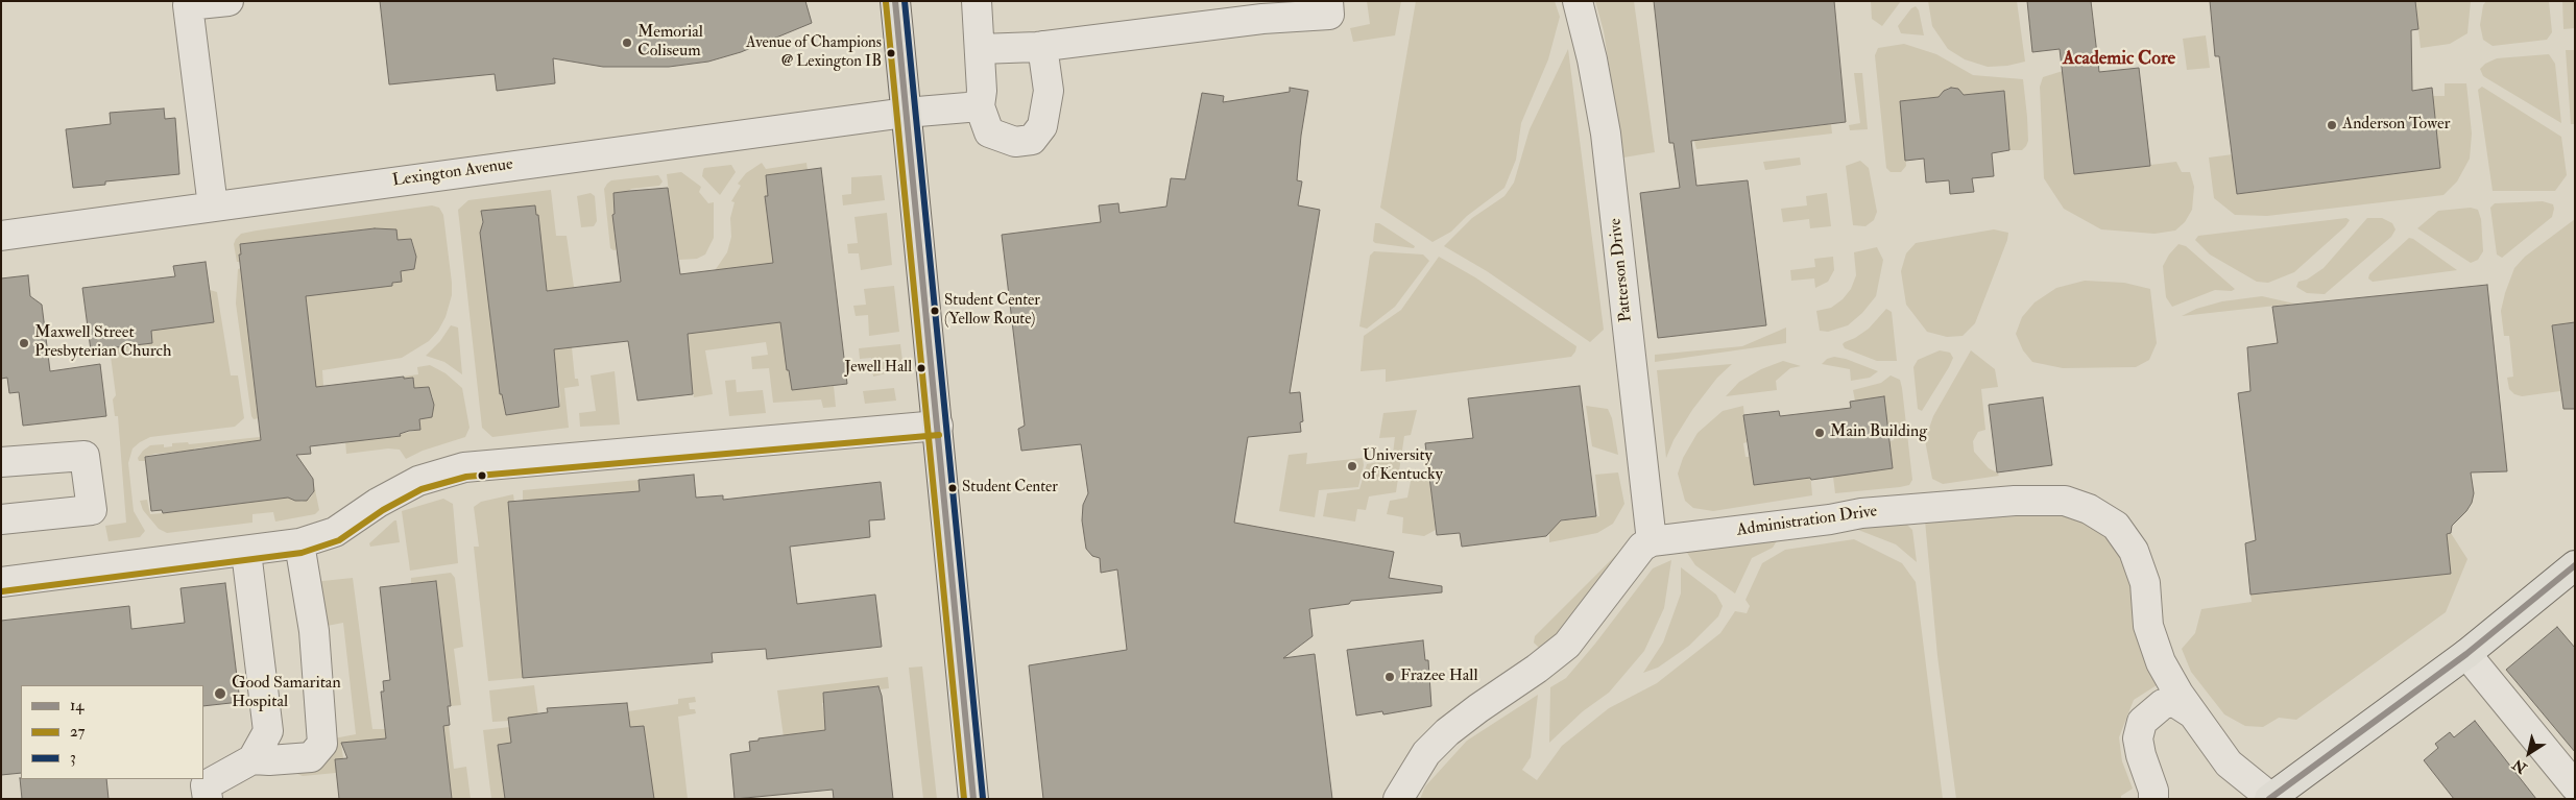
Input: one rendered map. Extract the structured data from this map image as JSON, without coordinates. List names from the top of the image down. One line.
{"streets":{"street":["Lexington Avenue","Patterson Drive","Administration Drive"]},"crossings":[["Patterson Drive","Administration Drive"]],"districts":["Academic Core"],"places":["Memorial Coliseum","Avenue of Champions @ Lexington IB","Anderson Tower","Student Center (Yellow Route)","Maxwell Street Presbyterian Church","Jewell Hall","Main Building","University of Kentucky","Student Center","Frazee Hall","Good Samaritan Hospital"],"lines":["transit line 14","transit line 3","transit line 27"],"legend":["14","27","3"],"north":"bottom left"}
